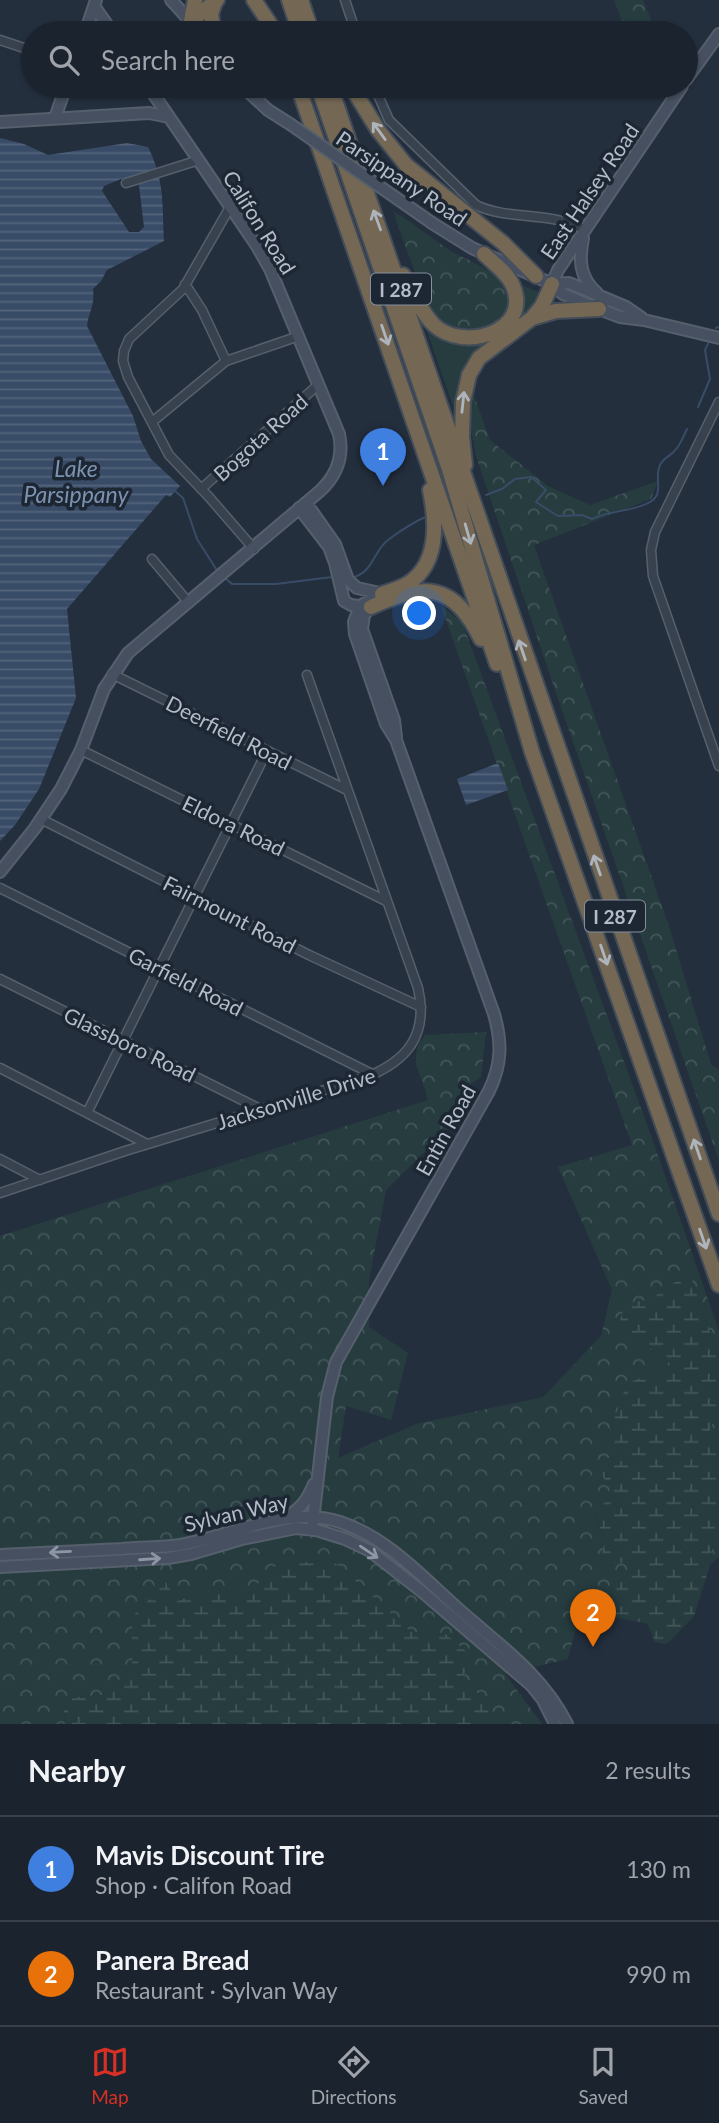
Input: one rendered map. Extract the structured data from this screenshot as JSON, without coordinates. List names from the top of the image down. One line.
{"streets":{"highway":["I 287"],"street":["Parsippany Road","East Halsey Road","Califon Road","Bogota Road","Deerfield Road","Eldora Road","Fairmount Road","Garfield Road","Glassboro Road","Jacksonville Drive","Entin Road","Sylvan Way"]},"crossings":[["Parsippany Road","East Halsey Road"],["Califon Road","Bogota Road"],["Deerfield Road","Jacksonville Drive"],["Eldora Road","Jacksonville Drive"],["Fairmount Road","Jacksonville Drive"],["Garfield Road","Jacksonville Drive"],["Glassboro Road","Jacksonville Drive"],["Entin Road","Sylvan Way"]],"water":["Lake Parsippany"],"page":{"search":"Search here","pins":["1","2"],"heading":["Nearby","2 results"],"list":[{"mark":"1","name":"Mavis Discount Tire","note":"Shop · Califon Road","value":"130 m"},{"mark":"2","name":"Panera Bread","note":"Restaurant · Sylvan Way","value":"990 m"}],"nav":["Map","Directions","Saved"]}}
